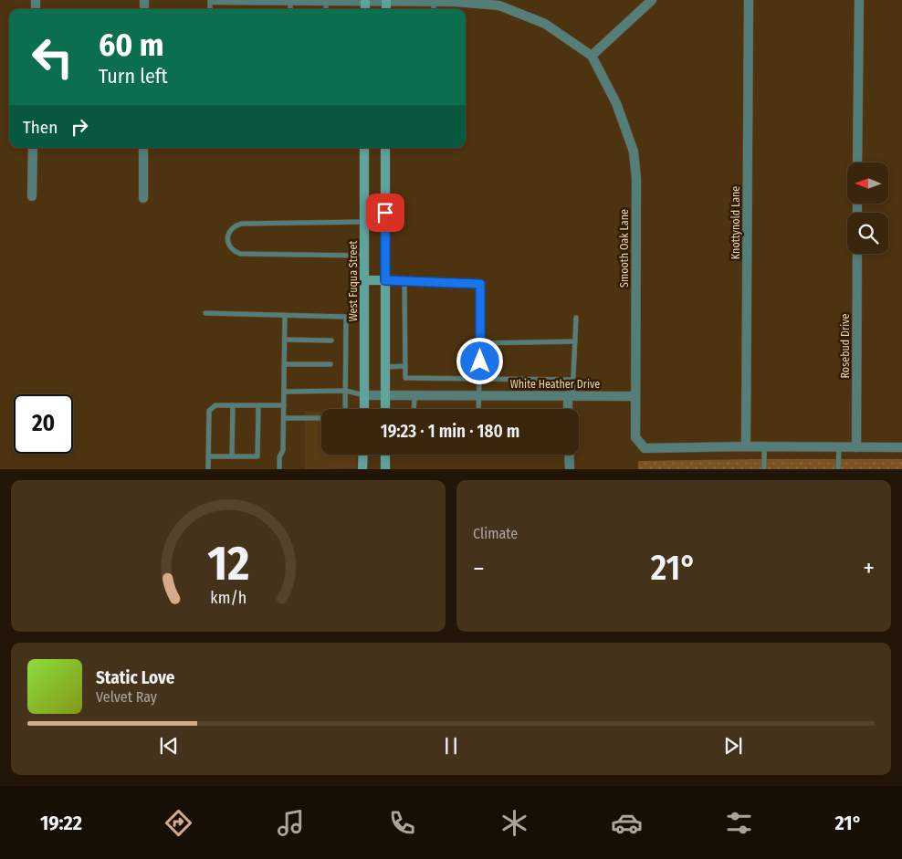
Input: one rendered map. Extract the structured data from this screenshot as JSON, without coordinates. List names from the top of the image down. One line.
{"streets":{"main road":["West Fuqua Street"],"street":["Knottynold Lane","Smooth Oak Lane","Rosebud Drive","White Heather Drive"]},"crossings":[["Knottynold Lane","Smooth Oak Lane"],["Smooth Oak Lane","White Heather Drive"],["West Fuqua Street","White Heather Drive"]],"north":"left","page":{"turn":["60 m","Turn left"],"then":"Then","limit":"20","trip":"19:23 · 1 min · 180 m","tile":"Climate","heat":["−","21°","+"],"song":["Static Love","Velvet Ray"],"tabs":["19:22","21°"],"gauge":["12","km/h"]}}
